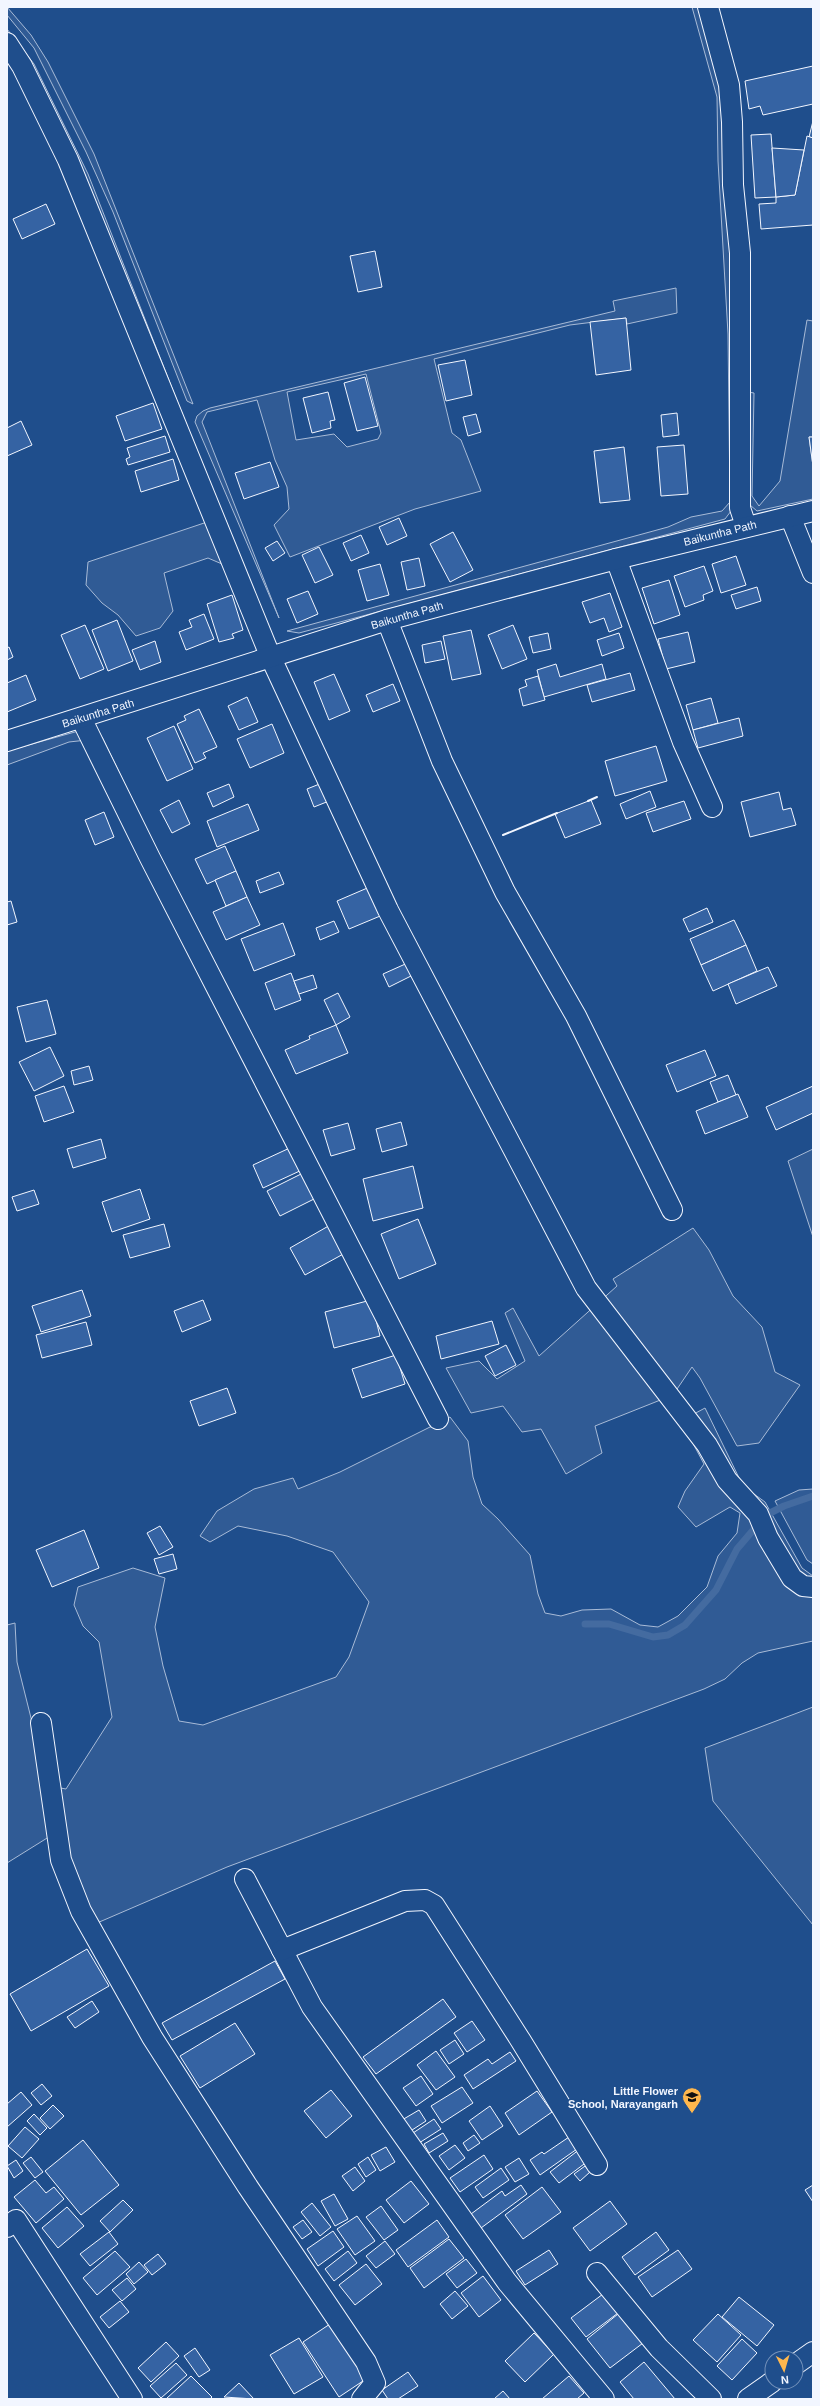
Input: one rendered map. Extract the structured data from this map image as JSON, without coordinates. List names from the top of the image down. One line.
{"streets":{"street":["Baikuntha Path"]},"places":{"school or university":["Little Flower School, Narayangarh"]},"north":"bottom"}
